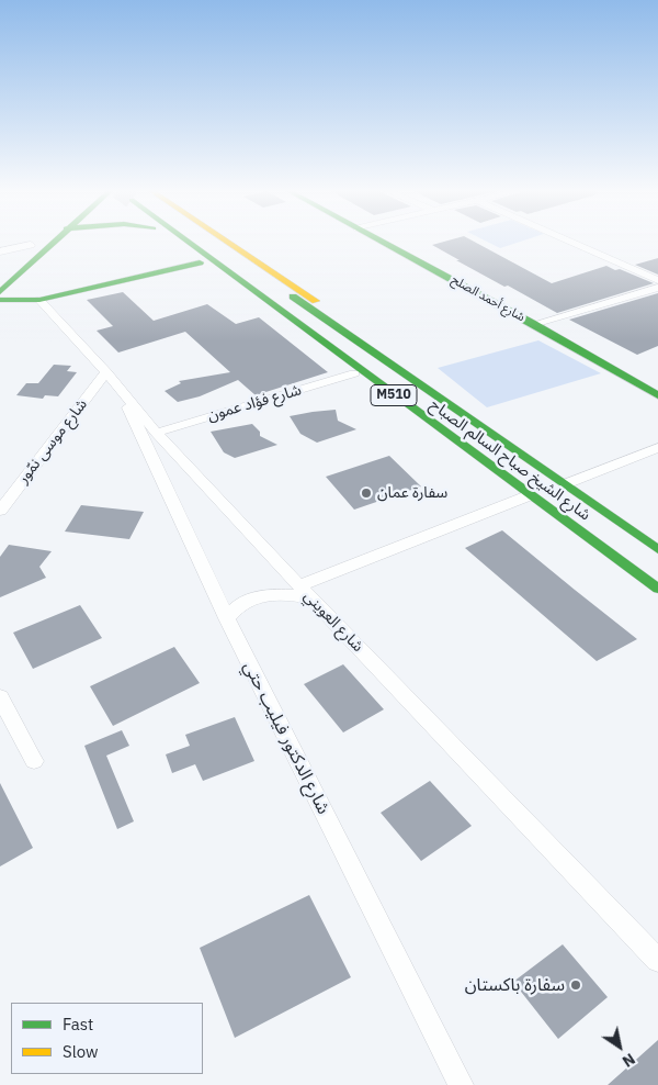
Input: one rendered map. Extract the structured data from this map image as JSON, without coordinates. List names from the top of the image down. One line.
{"streets":{"main road":["شارع أحمد الصلح","M510","شارع الشيخ صباح السالم الصباح","شارع العويني"],"street":["شارع فؤاد عمون","شارع موسى نمّور","شارع الدكتور فيليب حتي"]},"crossings":[["شارع فؤاد عمون","شارع العويني"],["شارع موسى نمّور","شارع العويني"],["شارع العويني","شارع الدكتور فيليب حتي"]],"places":["سفارة عمان","سفارة باكستان"],"legend":["Fast","Slow"],"north":"bottom right"}
